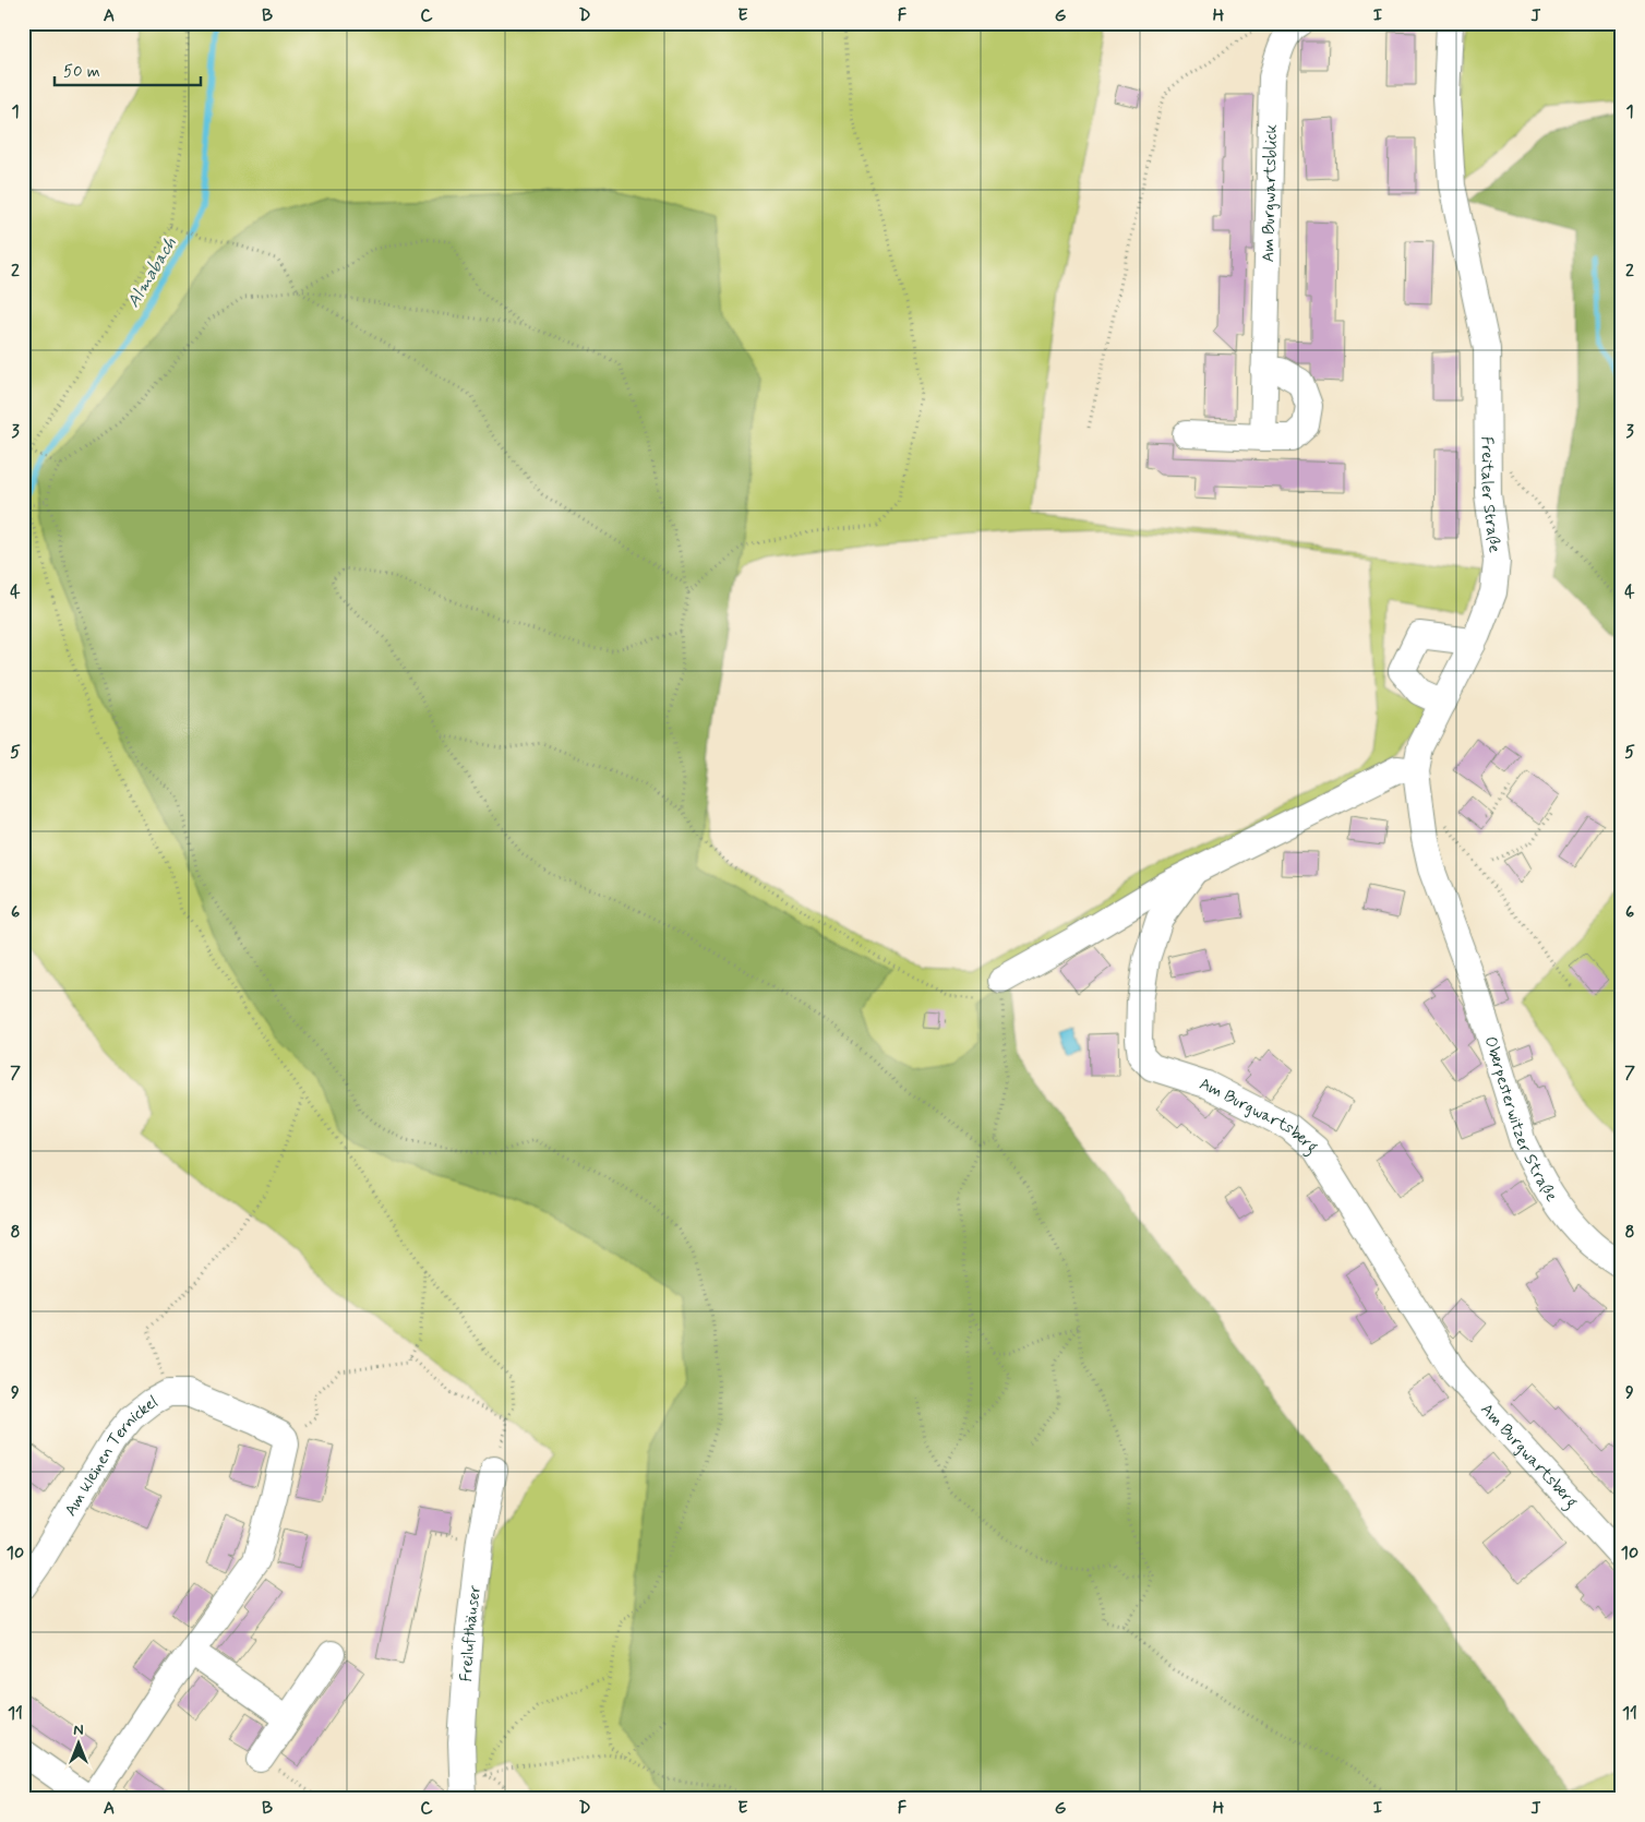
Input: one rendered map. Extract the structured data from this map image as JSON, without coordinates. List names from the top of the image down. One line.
{"streets":{"street":["Am Burgwartsblick","Freitaler Straße","Oberpesterwitzer Straße","Am Burgwartsberg","Am kleinen Ternickel","Freilufthäuser"]},"crossings":[["Freitaler Straße","Oberpesterwitzer Straße"],["Freitaler Straße","Am Burgwartsberg"]],"water":["Almabach"],"scale_bar":"50 m","north":"top","grid":{"columns":["A","B","C","D","E","F","G","H","I","J"],"rows":["1","2","3","4","5","6","7","8","9","10","11"]}}
